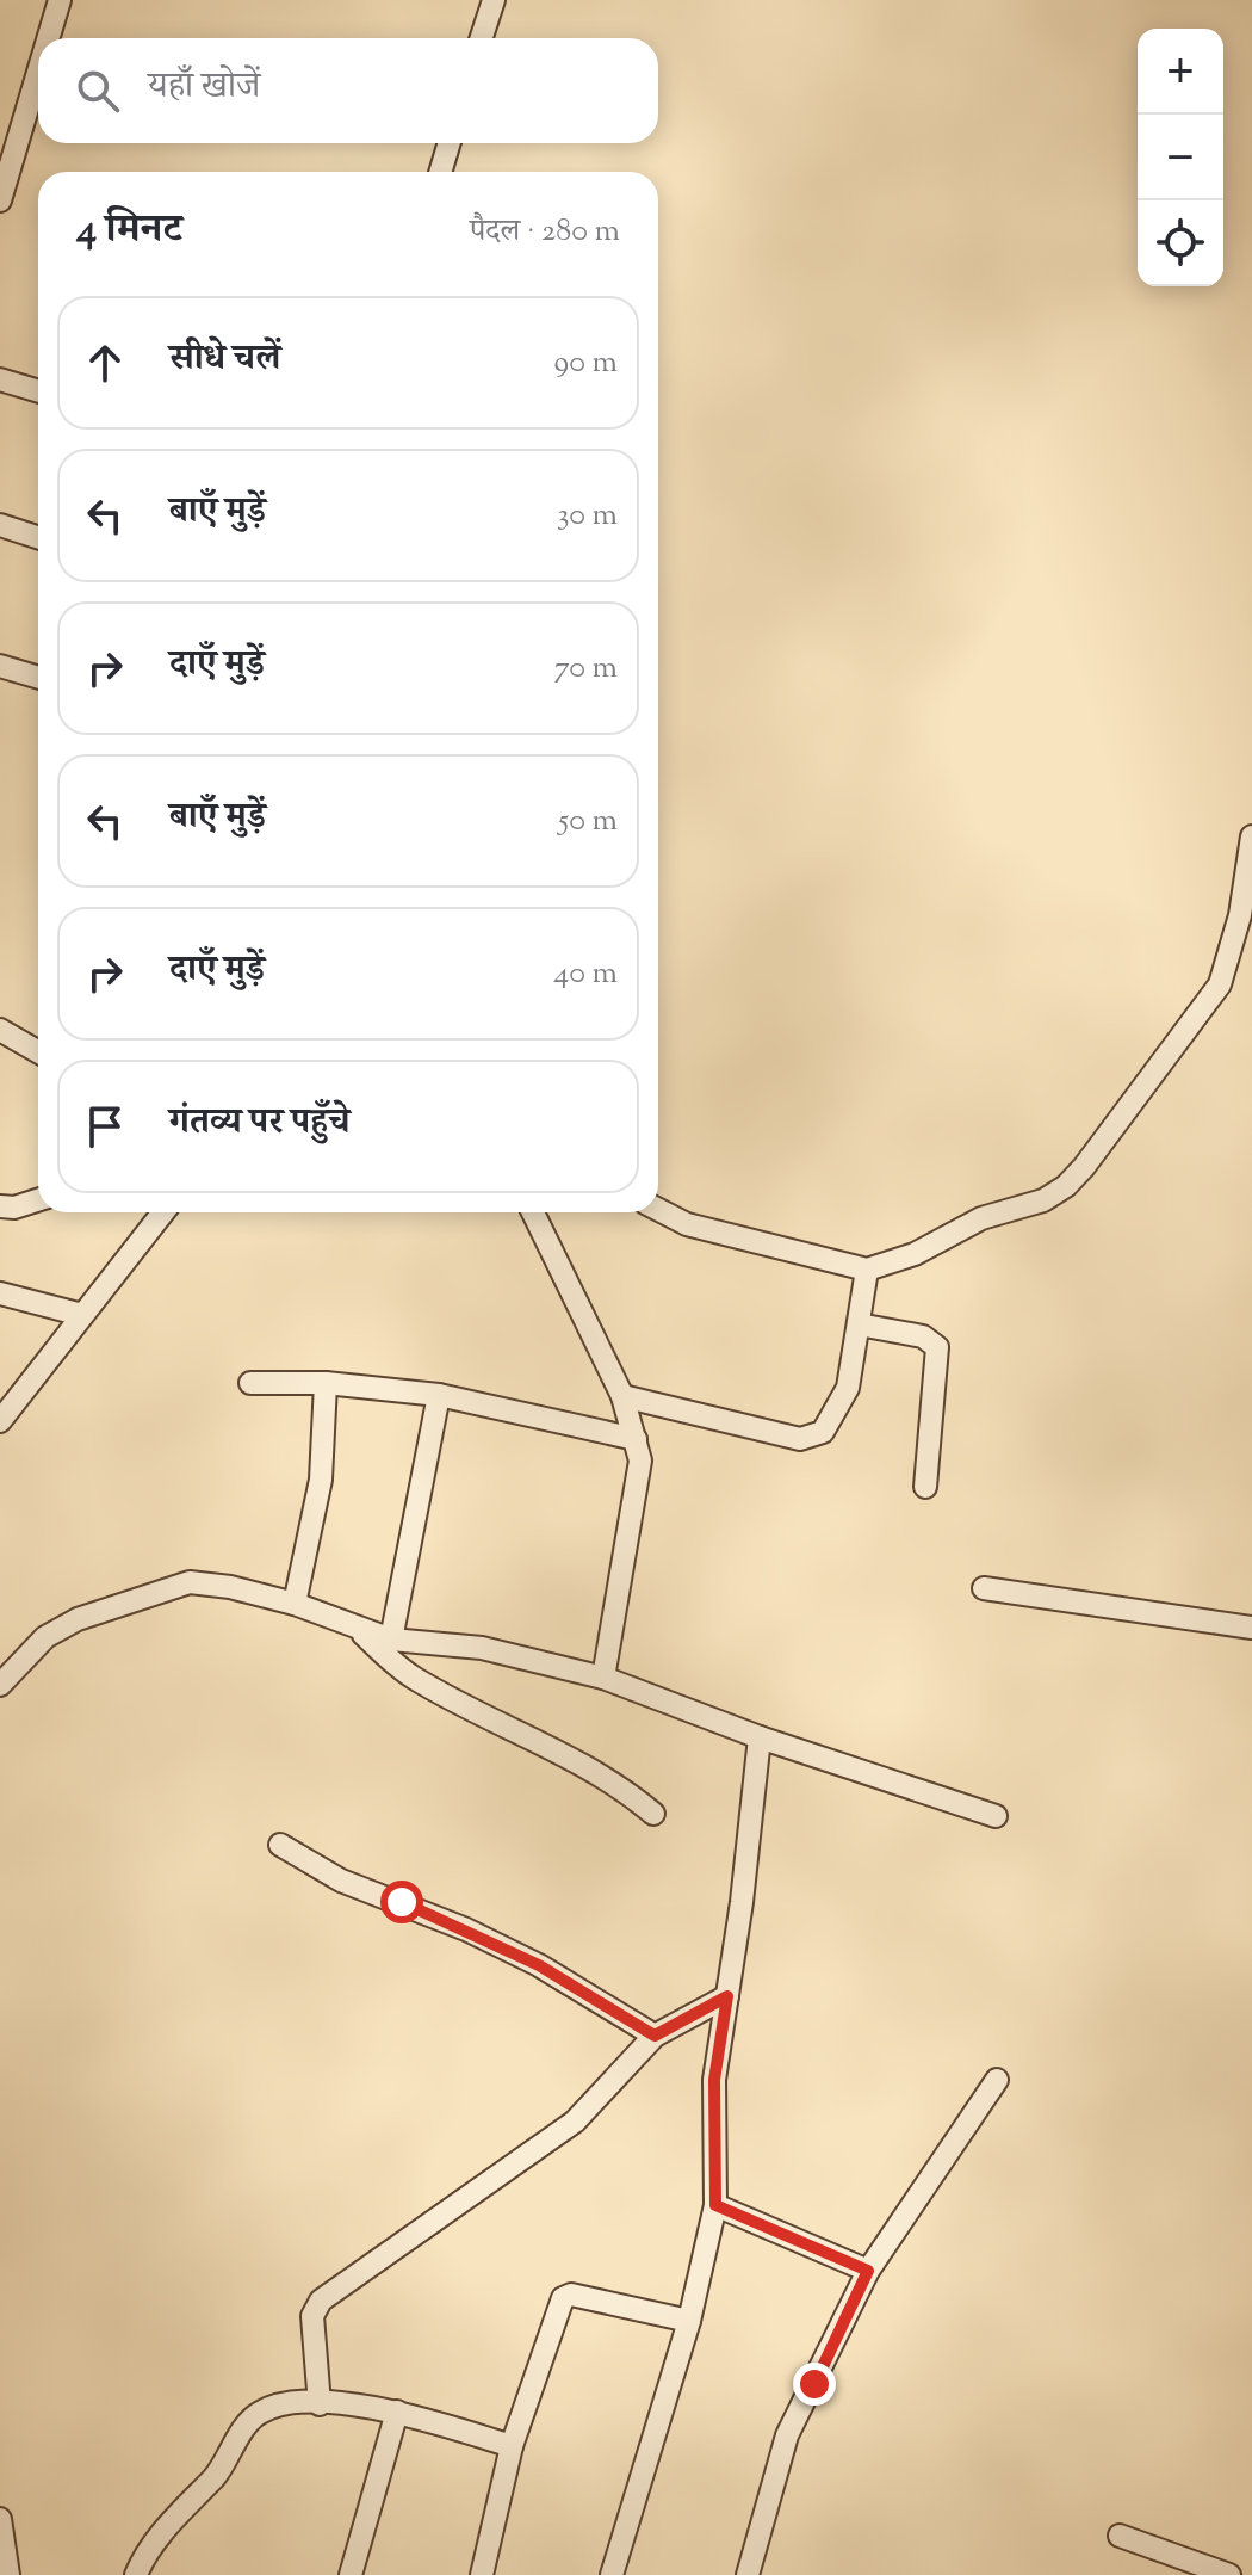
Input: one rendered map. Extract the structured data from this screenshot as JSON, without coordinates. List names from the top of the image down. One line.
{"page":{"map_buttons":["+","−"],"search":"यहाँ खोजें","heading":["4 मिनट","पैदल · 280 m"],"list":[["सीधे चलें","90 m"],["बाएँ मुड़ें","30 m"],["दाएँ मुड़ें","70 m"],["बाएँ मुड़ें","50 m"],["दाएँ मुड़ें","40 m"],"गंतव्य पर पहुँचे"]}}
